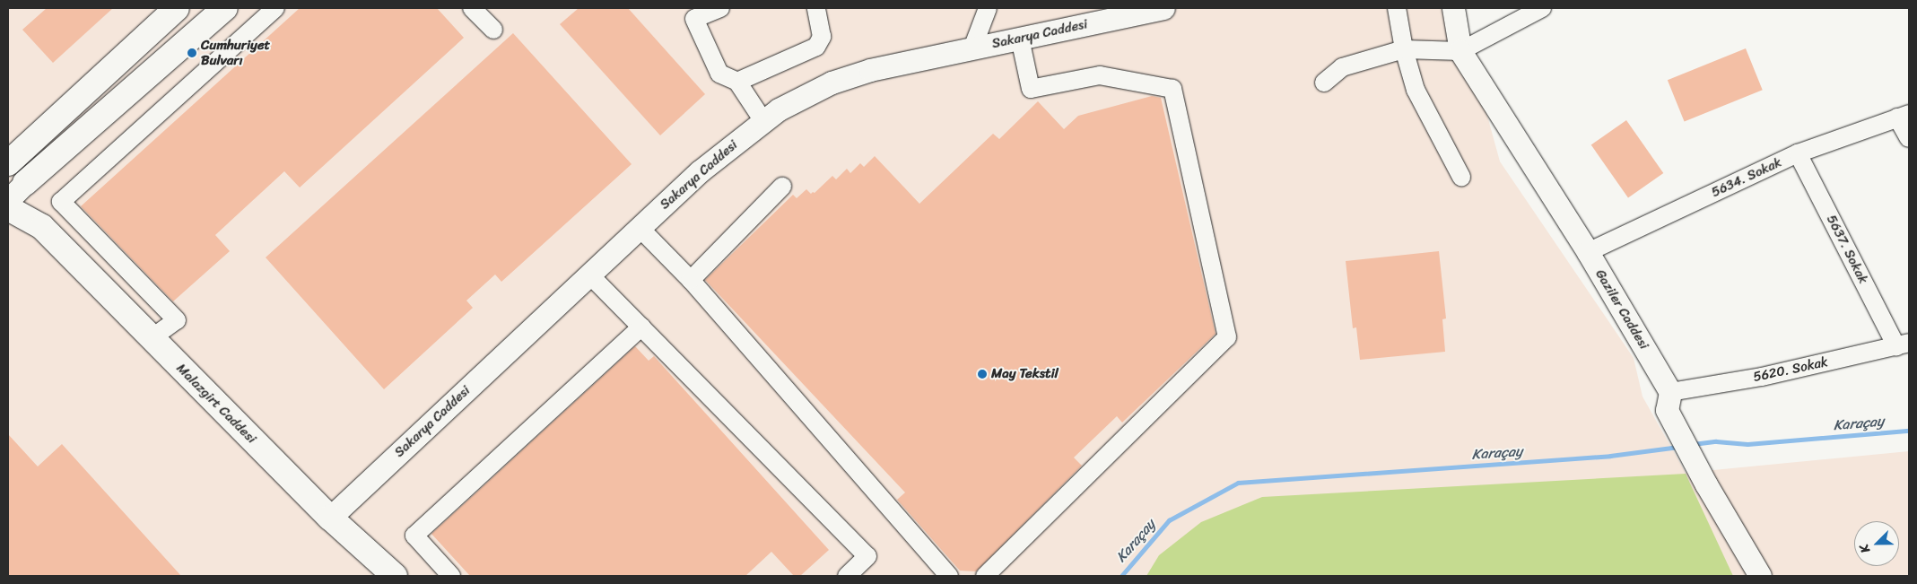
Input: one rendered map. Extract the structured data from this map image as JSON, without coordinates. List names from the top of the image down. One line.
{"streets":{"main road":["Malazgirt Caddesi"],"street":["Sakarya Caddesi","5634. Sokak","5637. Sokak","Gaziler Caddesi","5620. Sokak"]},"crossings":[["Sakarya Caddesi","Malazgirt Caddesi"],["5634. Sokak","5637. Sokak"],["5634. Sokak","Gaziler Caddesi"],["5637. Sokak","5620. Sokak"],["Gaziler Caddesi","5620. Sokak"]],"water":["Karaçay"],"places":["Cumhuriyet Bulvarı","May Tekstil"],"north":"bottom left"}
